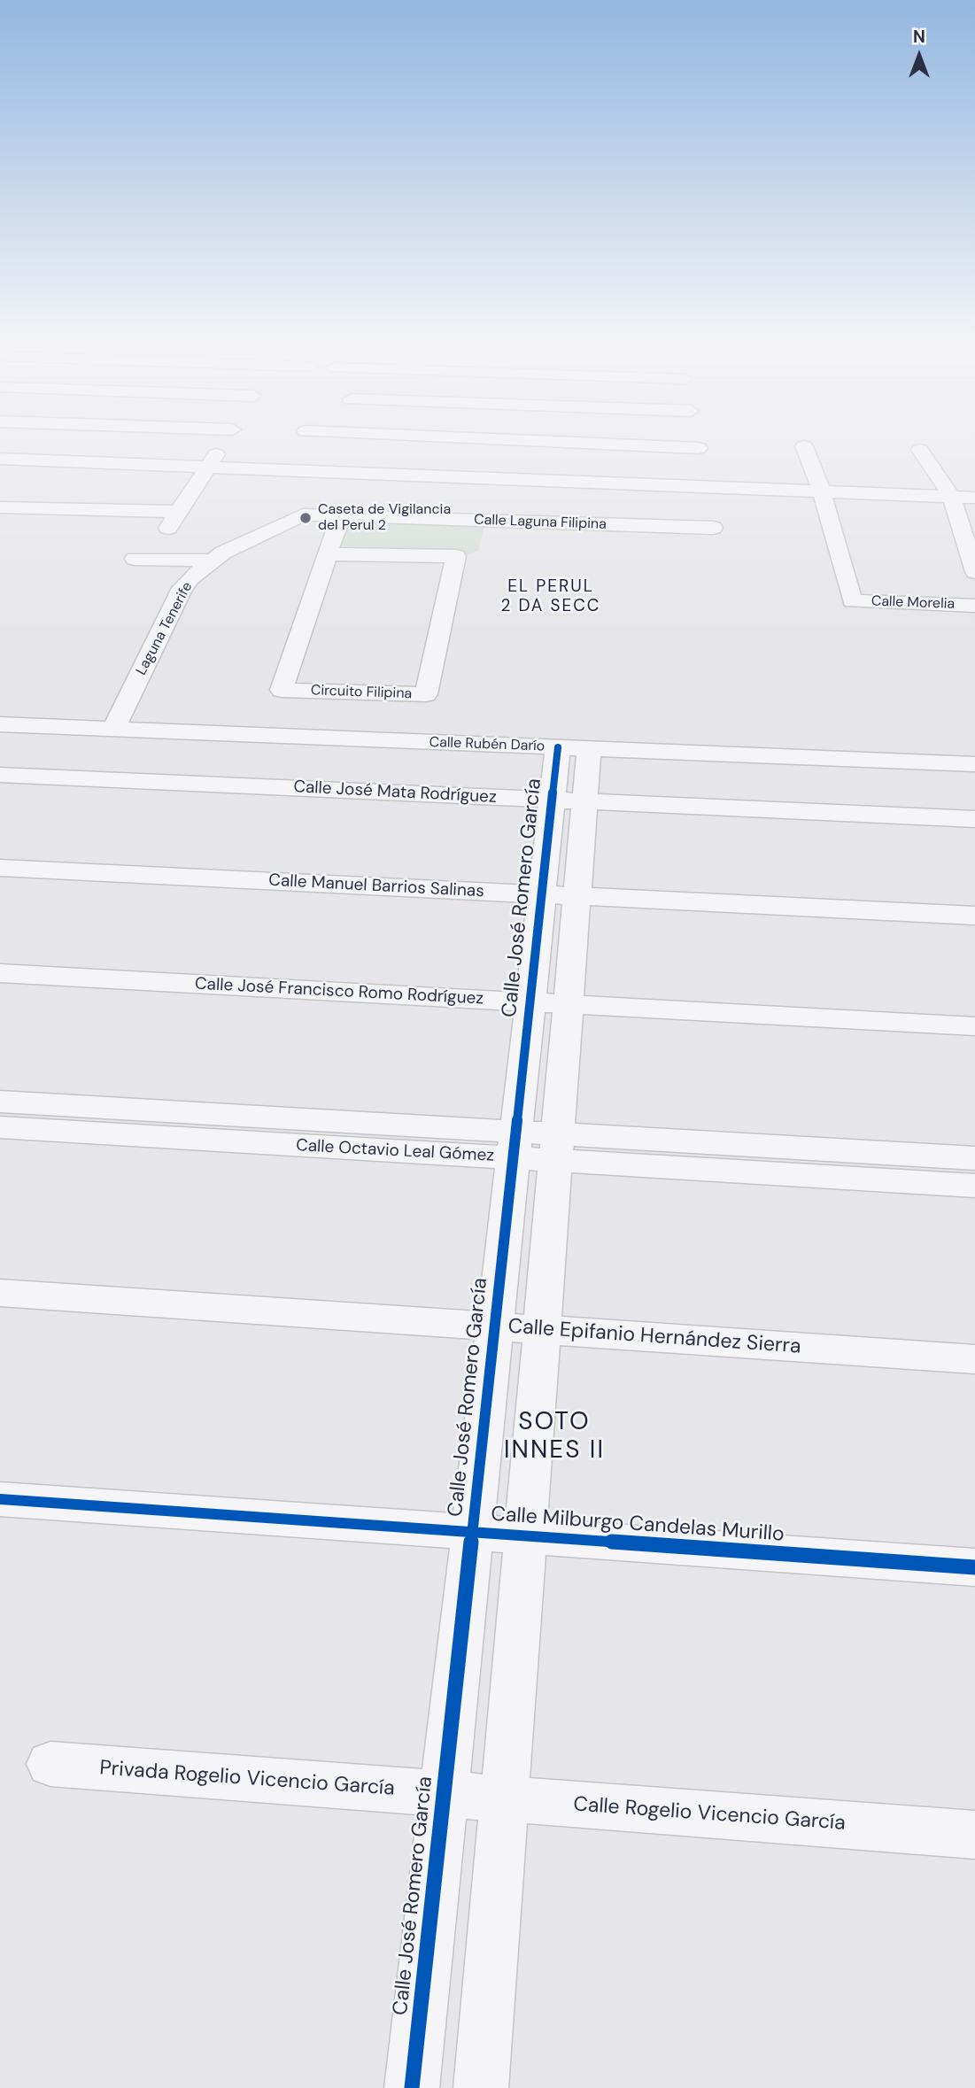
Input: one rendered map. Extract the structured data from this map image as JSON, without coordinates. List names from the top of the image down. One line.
{"streets":{"street":["Calle Laguna Filipina","Calle Morelia","Laguna Tenerife","Circuito Filipina","Calle Rubén Darío","Calle José Mata Rodríguez","Calle Manuel Barrios Salinas","Calle José Romero García","Calle José Francisco Romo Rodríguez","Calle Octavio Leal Gómez","Calle Epifanio Hernández Sierra","Calle Milburgo Candelas Murillo","Privada Rogelio Vicencio García","Calle Rogelio Vicencio García"]},"crossings":[["Calle Laguna Filipina","Laguna Tenerife"],["Calle Laguna Filipina","Circuito Filipina"],["Laguna Tenerife","Calle Rubén Darío"],["Calle Rubén Darío","Calle José Romero García"],["Calle José Mata Rodríguez","Calle José Romero García"],["Calle Manuel Barrios Salinas","Calle José Romero García"],["Calle José Romero García","Calle José Francisco Romo Rodríguez"],["Calle José Romero García","Calle Octavio Leal Gómez"],["Calle José Romero García","Calle Epifanio Hernández Sierra"],["Calle José Romero García","Calle Milburgo Candelas Murillo"],["Calle José Romero García","Privada Rogelio Vicencio García"],["Calle José Romero García","Calle Rogelio Vicencio García"],["Privada Rogelio Vicencio García","Calle Rogelio Vicencio García"]],"districts":["EL PERUL 2 DA SECC","SOTO INNES II"],"places":["Caseta de Vigilancia del Perul 2"],"north":"top"}
